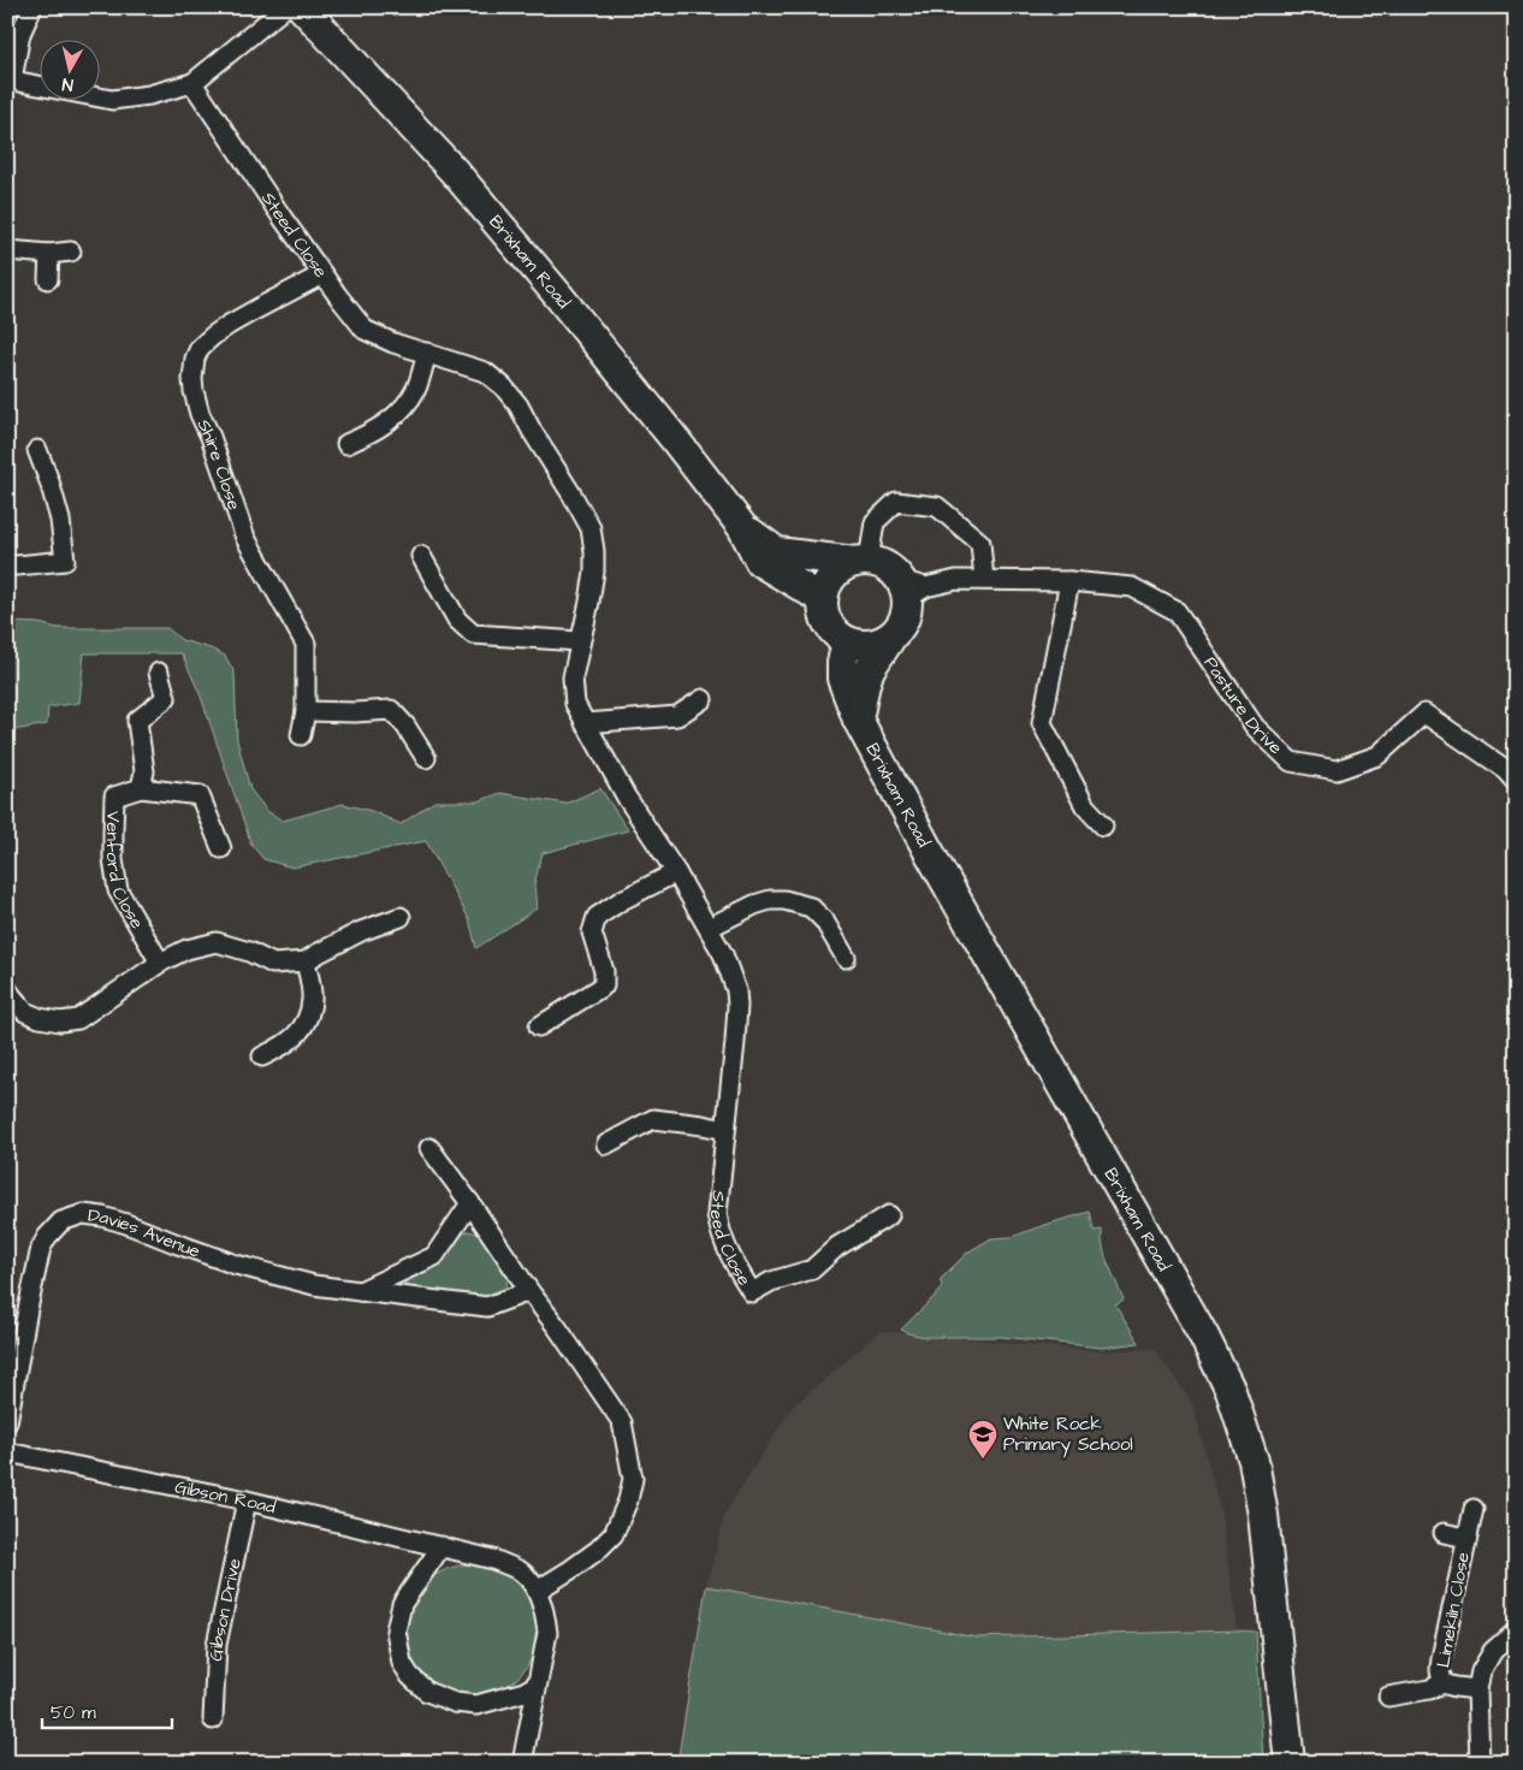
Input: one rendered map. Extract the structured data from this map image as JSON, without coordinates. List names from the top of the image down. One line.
{"streets":{"main road":["Brixham Road"],"street":["Steed Close","Shire Close","Pasture Drive","Venford Close","Davies Avenue","Gibson Road","Gibson Drive","Limekiln Close"]},"crossings":[["Steed Close","Shire Close"],["Brixham Road","Pasture Drive"],["Gibson Road","Gibson Drive"]],"places":{"school or university":["White Rock Primary School"]},"scale_bar":"50 m","north":"bottom"}
